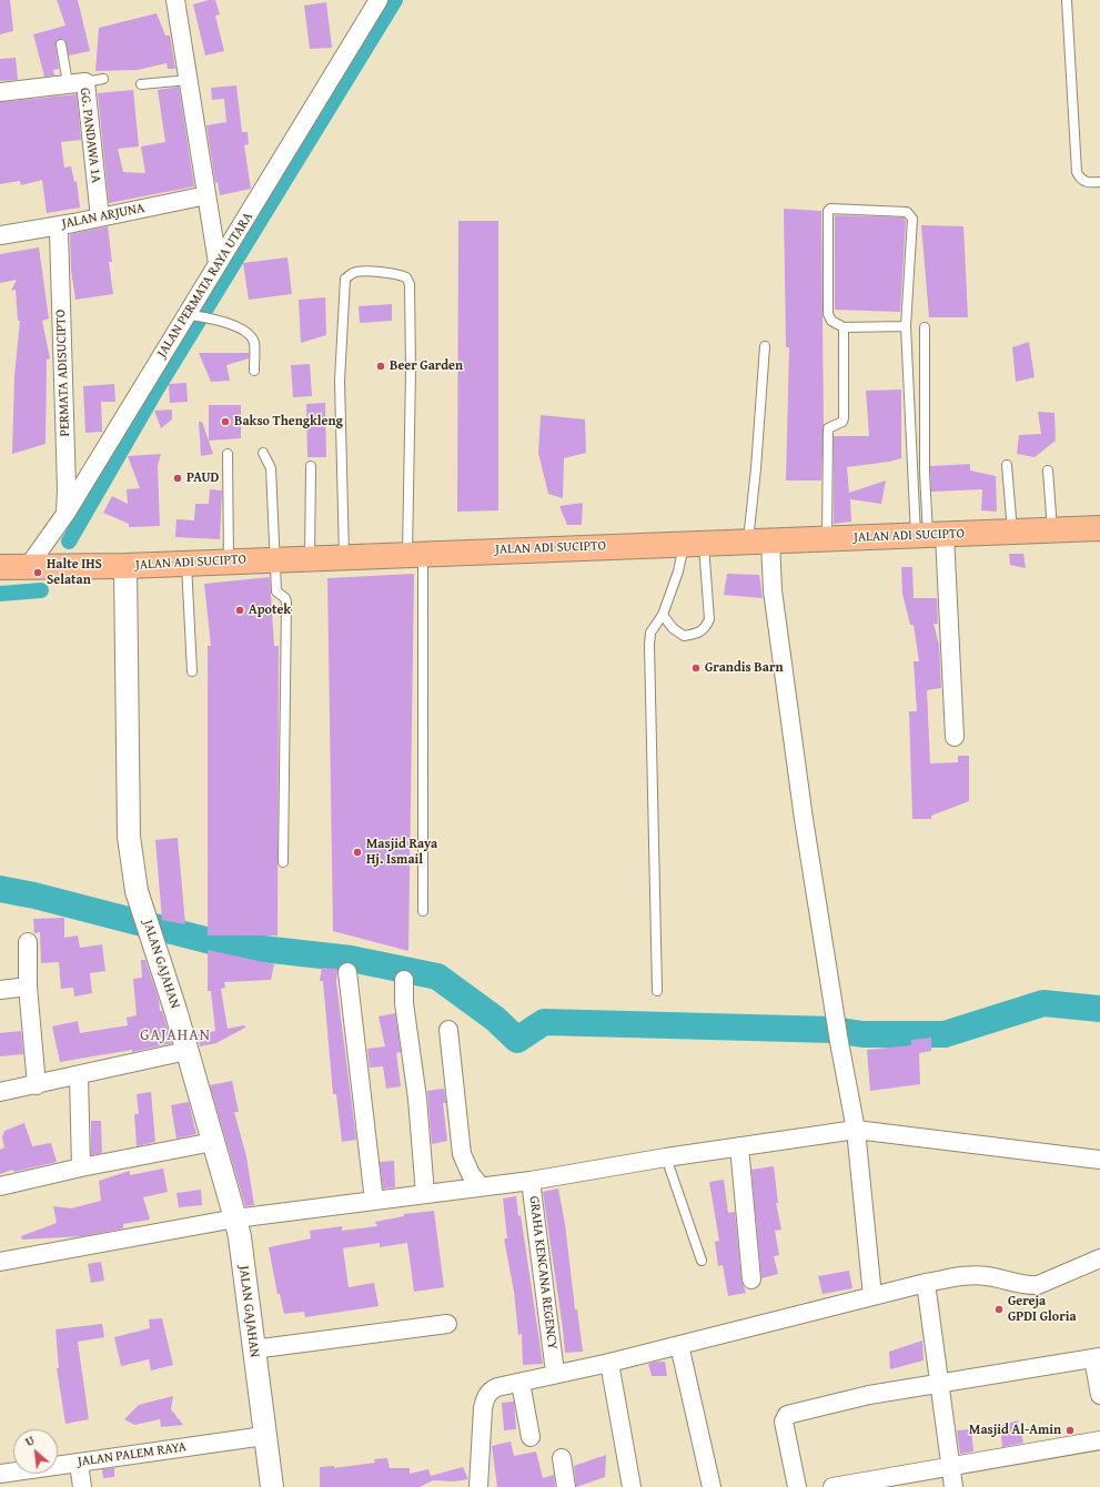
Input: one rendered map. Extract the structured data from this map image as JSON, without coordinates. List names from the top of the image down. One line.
{"streets":{"highway":["JALAN ADI SUCIPTO"],"street":["GG. PANDAWA 1A","JALAN ARJUNA","JALAN PERMATA RAYA UTARA","PERMATA ADISUCIPTO","JALAN GAJAHAN","GRAHA KENCANA REGENCY","JALAN PALEM RAYA"]},"crossings":[["GG. PANDAWA 1A","JALAN ARJUNA"],["JALAN PERMATA RAYA UTARA","PERMATA ADISUCIPTO"],["JALAN PERMATA RAYA UTARA","JALAN ADI SUCIPTO"],["JALAN ADI SUCIPTO","JALAN GAJAHAN"],["JALAN GAJAHAN","JALAN PALEM RAYA"]],"districts":["GAJAHAN"],"places":["Beer Garden","Bakso Thengkleng","PAUD","Halte IHS Selatan","Apotek","Grandis Barn","Masjid Raya Hj. Ismail","Gereja GPDI Gloria","Masjid Al-Amin"],"north":"top left"}
